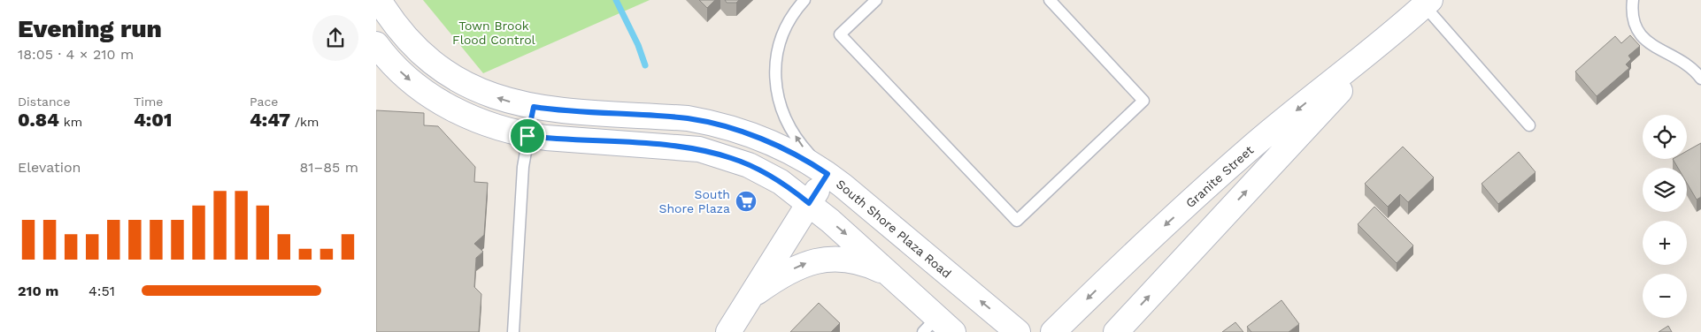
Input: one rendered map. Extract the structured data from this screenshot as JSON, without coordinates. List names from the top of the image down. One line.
{"streets":{"street":["Granite Street","South Shore Plaza Road"]},"parks":["Town Brook Flood Control"],"places":{"supermarket":["South Shore Plaza"]},"page":{"heading":["Evening run","18:05 · 4 × 210 m"],"stats":[["Distance","0.84 km"],["Time","4:01"],["Pace","4:47 /km"]],"map_buttons":["+","−"],"chart":["Elevation","81–85 m"],"list":[{"name":"210 m","note":"4:51"}]}}
